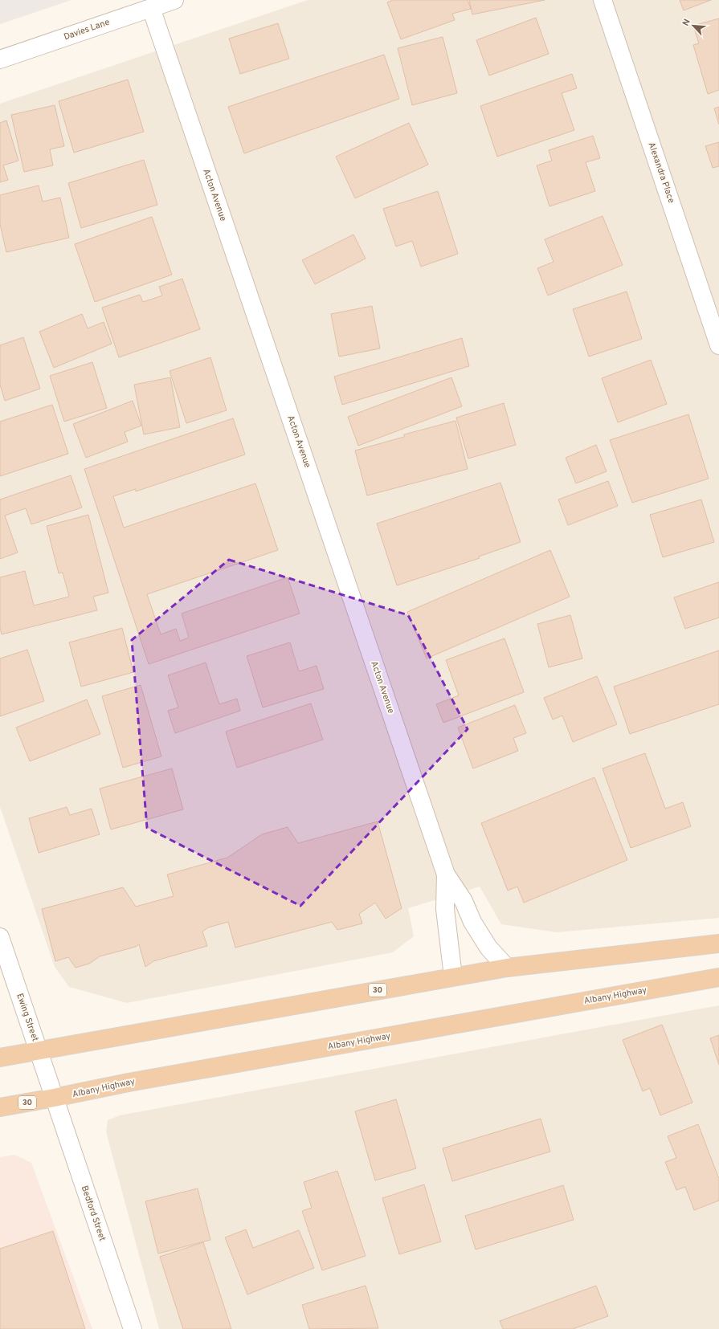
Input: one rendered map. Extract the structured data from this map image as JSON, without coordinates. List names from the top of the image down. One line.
{"streets":{"highway":["30","Albany Highway"],"street":["Davies Lane","Alexandra Place","Acton Avenue","Ewing Street","Bedford Street"]},"crossings":[["Davies Lane","Acton Avenue"],["Acton Avenue","30"],["30","Ewing Street"],["Albany Highway","Ewing Street"],["Albany Highway","Bedford Street"],["Ewing Street","Bedford Street"]],"north":"top left"}
